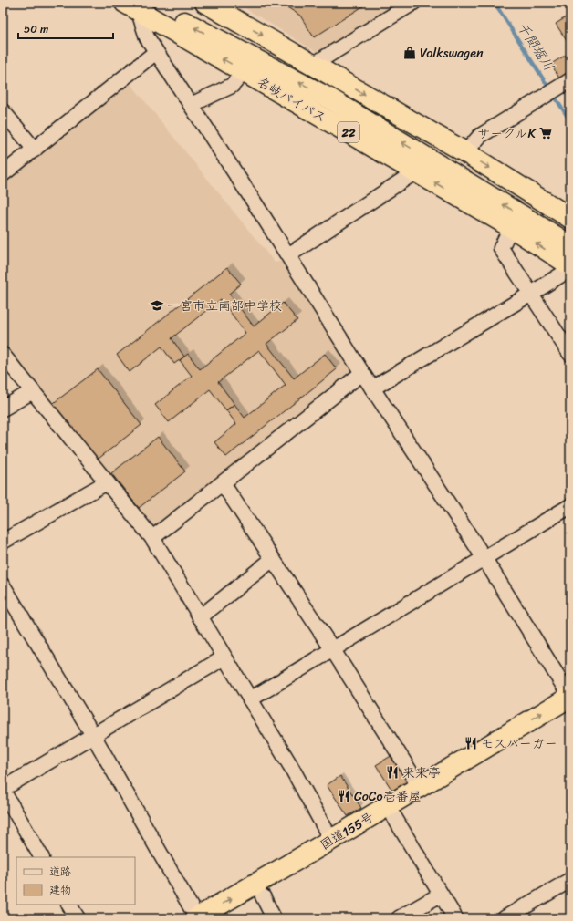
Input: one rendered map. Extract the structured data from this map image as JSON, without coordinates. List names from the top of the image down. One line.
{"streets":{"highway":["名岐バイパス","22","国道155号"]},"water":["千間堀川"],"places":{"shop":["Volkswagen"],"supermarket":["サークルK"],"school or university":["一宮市立南部中学校"],"restaurant":["モスバーガー","来来亭","CoCo壱番屋"]},"legend":["道路","建物"],"scale_bar":"50 m"}
